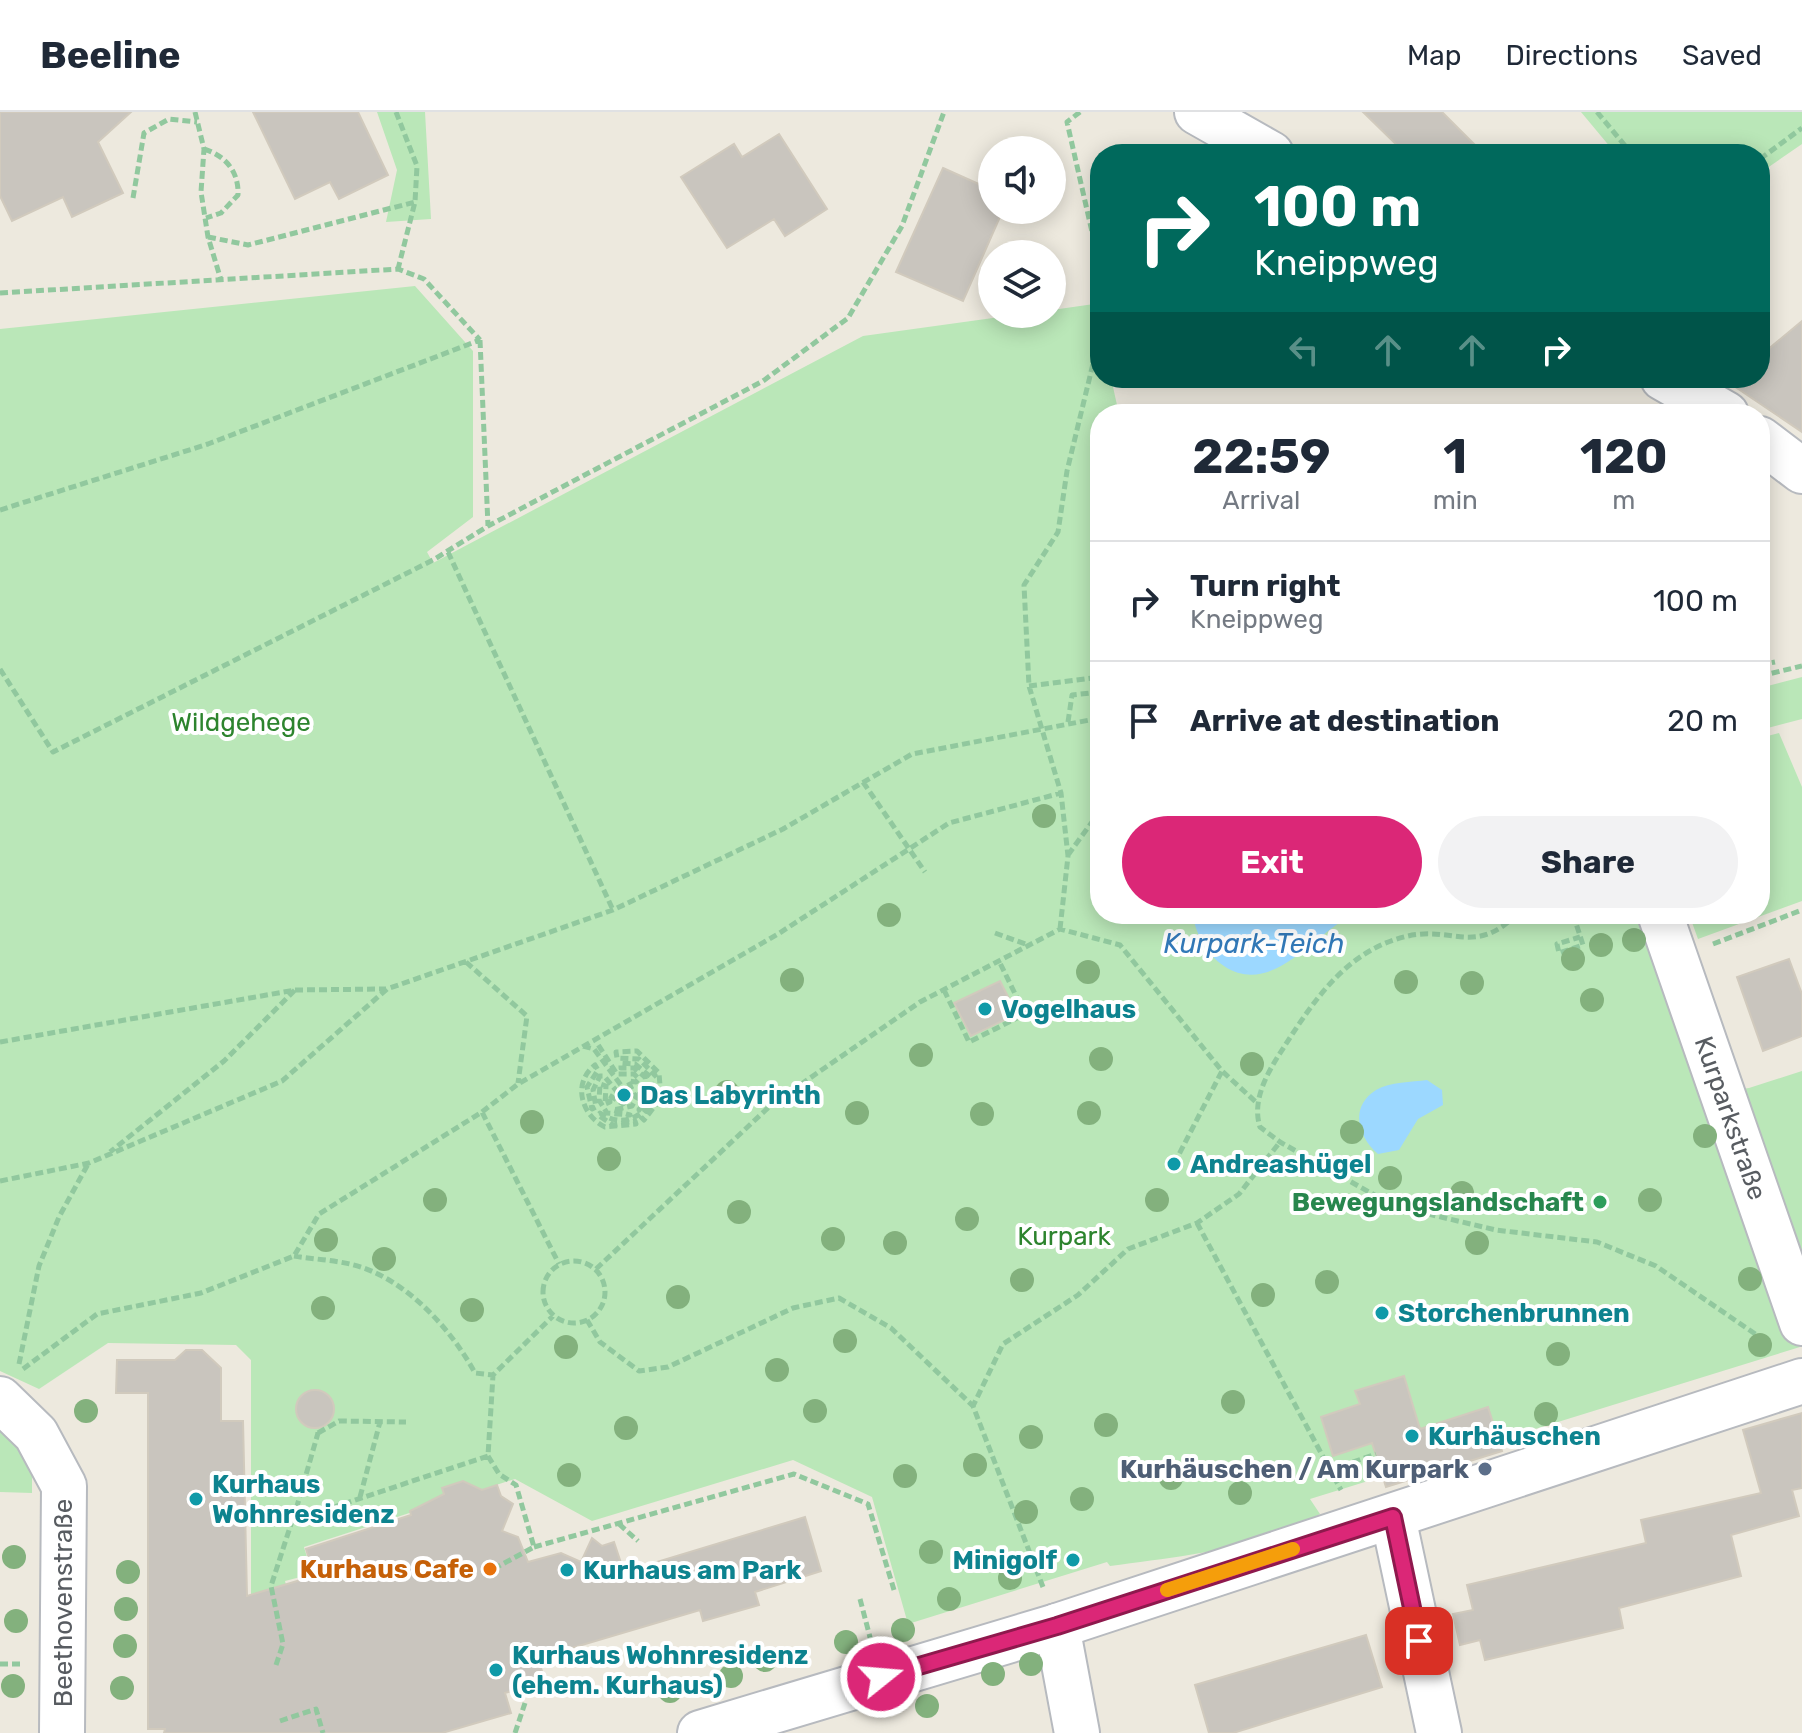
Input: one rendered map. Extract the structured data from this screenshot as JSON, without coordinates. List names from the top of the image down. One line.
{"streets":{"street":["Kurparkstraße","Beethovenstraße"]},"water":["Kurpark-Teich"],"parks":["Wildgehege","Kurpark"],"places":["Vogelhaus","Das Labyrinth","Andreashügel","Bewegungslandschaft","Storchenbrunnen","Kurhäuschen","Kurhäuschen / Am Kurpark","Kurhaus Wohnresidenz","Minigolf","Kurhaus Cafe","Kurhaus am Park","Kurhaus Wohnresidenz (ehem. Kurhaus)"],"page":{"header":"Beeline","nav":["Map","Directions","Saved"],"turn":["100 m","Kneippweg"],"eta":["22:59","Arrival","1","min","120","m"],"list":[{"name":"Turn right","note":"Kneippweg","value":"100 m"},{"name":"Arrive at destination","value":"20 m"}],"buttons":["Exit","Share"]}}
